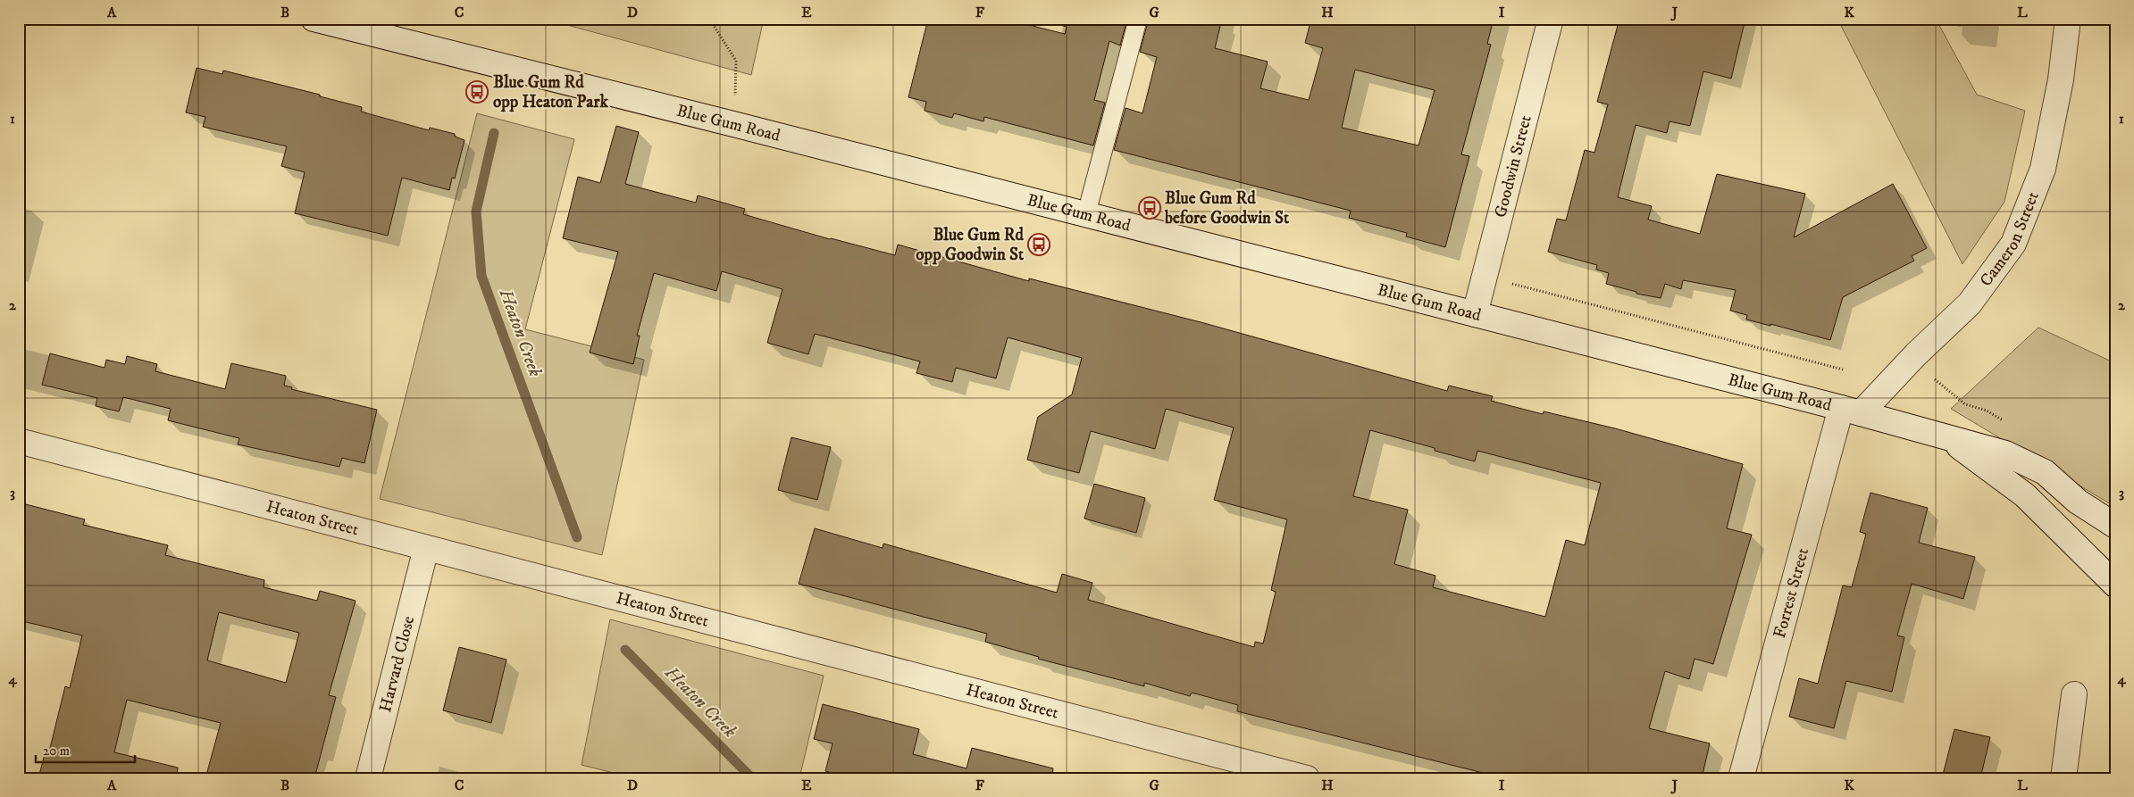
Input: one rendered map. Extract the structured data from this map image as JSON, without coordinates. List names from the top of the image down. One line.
{"streets":{"street":["Blue Gum Road","Goodwin Street","Cameron Street","Heaton Street","Forrest Street","Harvard Close"]},"crossings":[["Blue Gum Road","Goodwin Street"],["Blue Gum Road","Cameron Street"],["Blue Gum Road","Forrest Street"],["Cameron Street","Forrest Street"],["Heaton Street","Harvard Close"]],"water":["Heaton Creek"],"places":{"bus stop":["Blue Gum Rd opp Heaton Park","Blue Gum Rd before Goodwin St","Blue Gum Rd opp Goodwin St"]},"scale_bar":"20 m","grid":{"columns":["A","B","C","D","E","F","G","H","I","J","K","L"],"rows":["1","2","3","4"]}}
